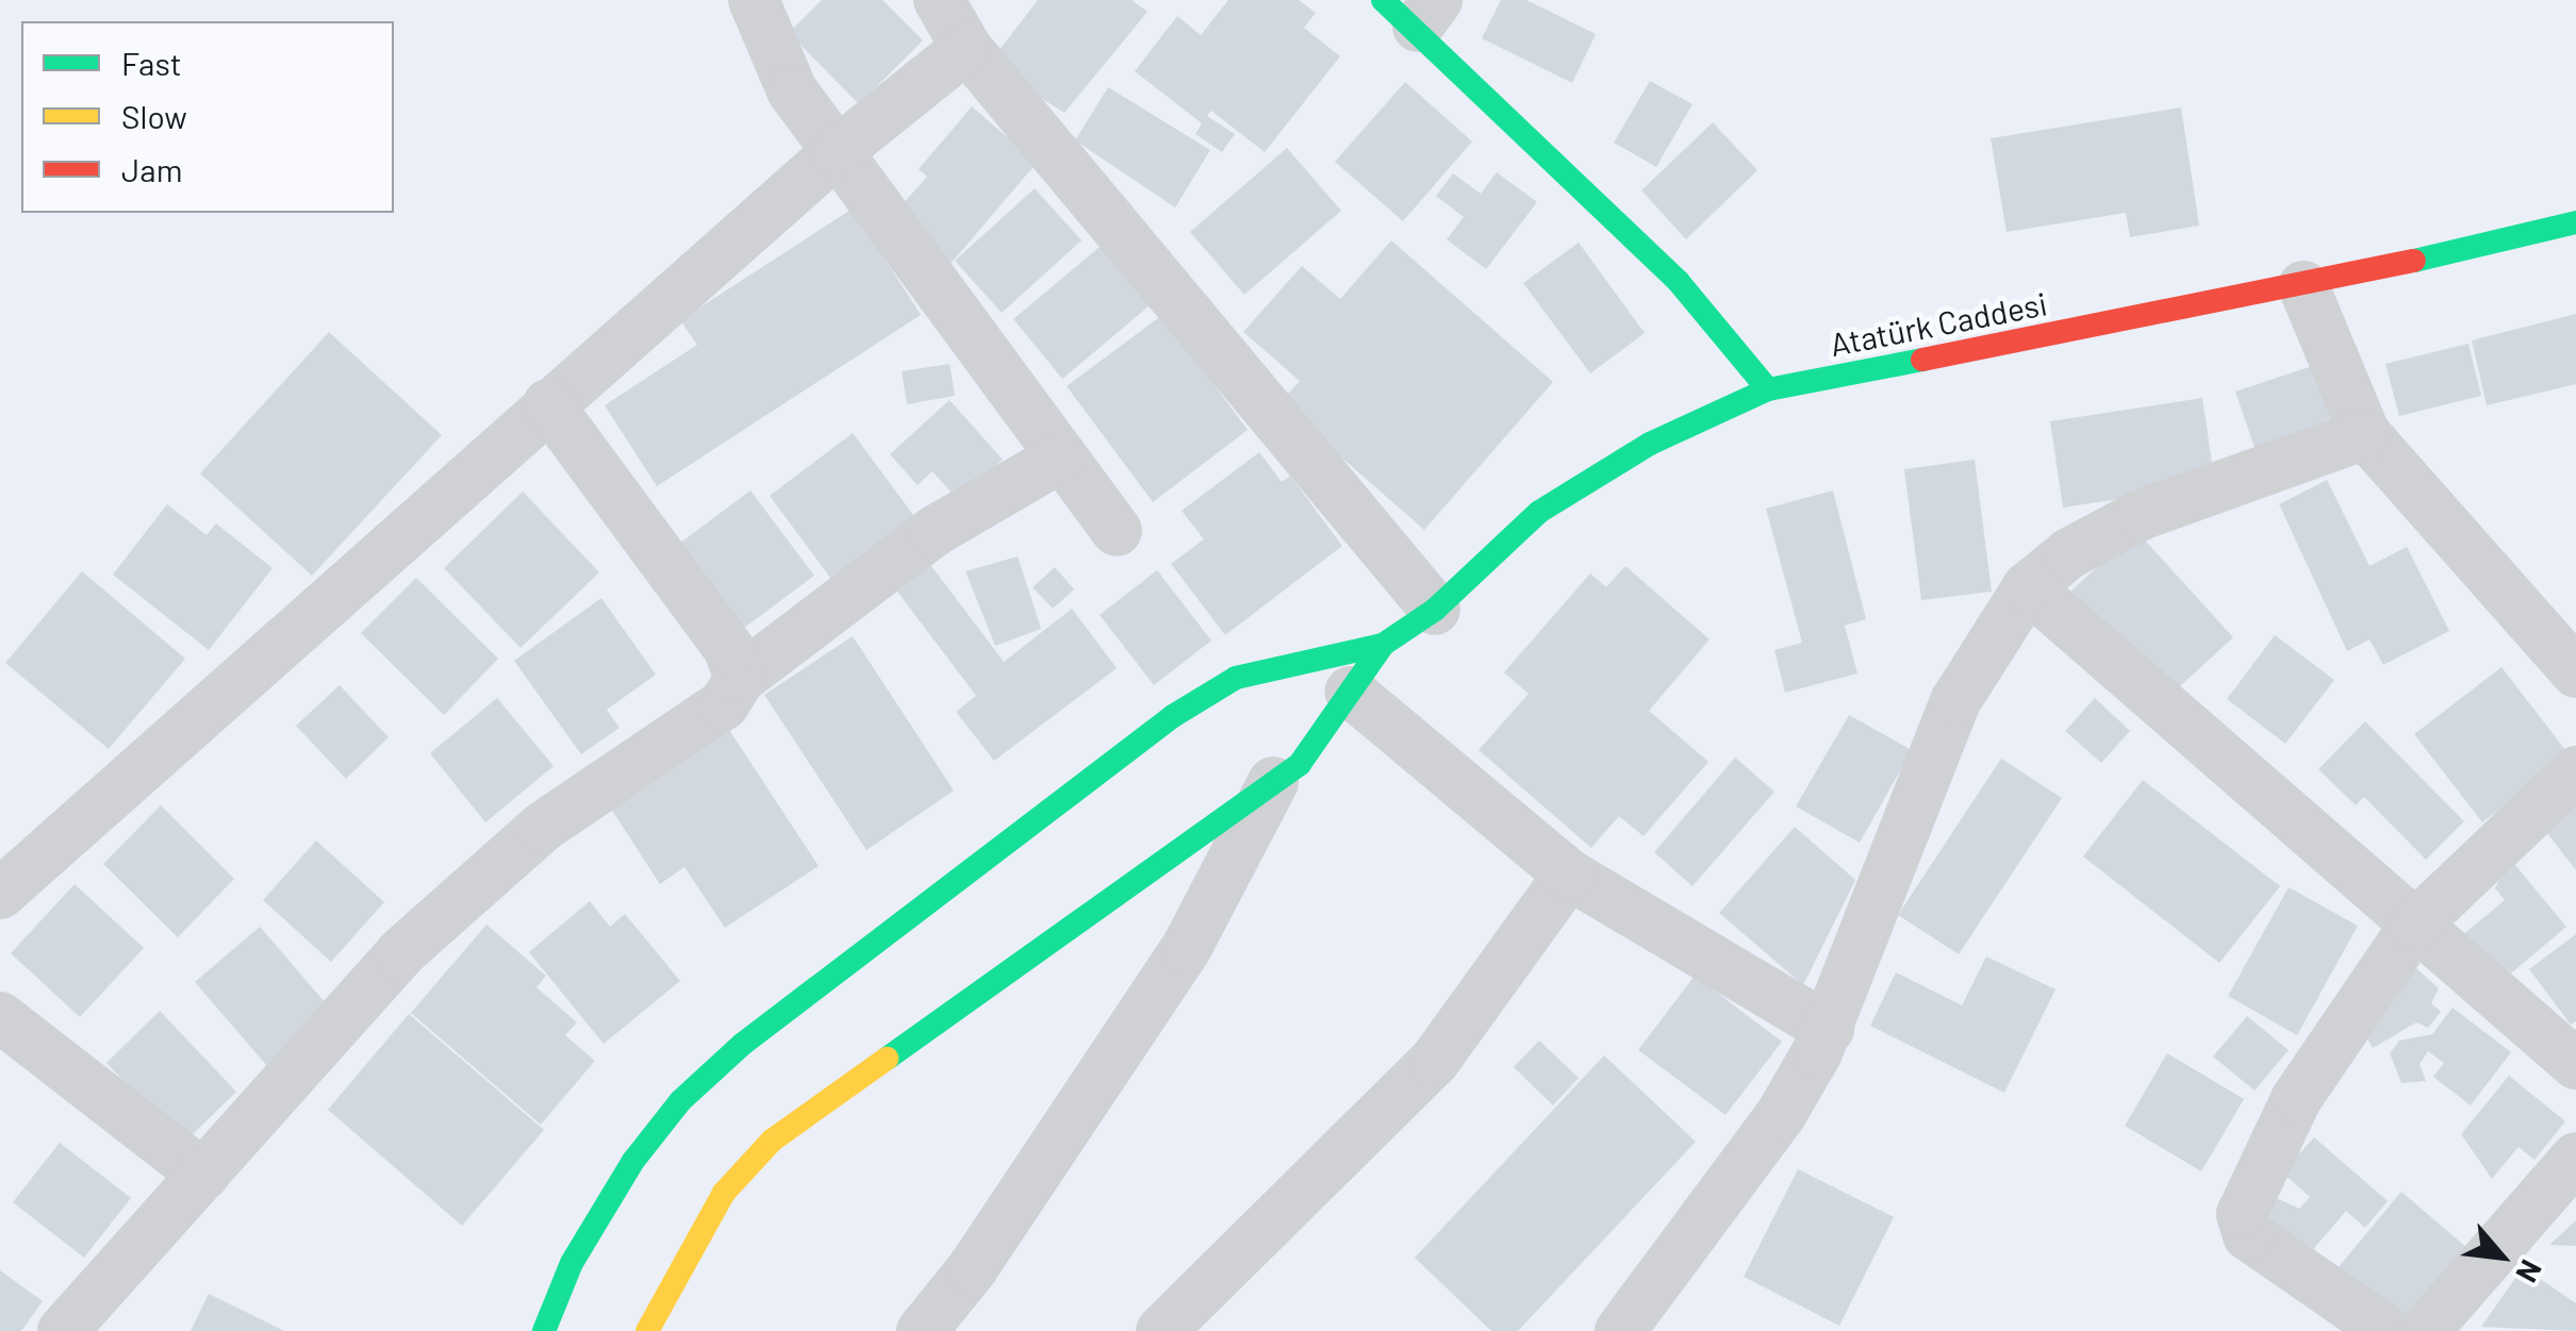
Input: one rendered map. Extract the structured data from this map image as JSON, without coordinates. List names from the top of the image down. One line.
{"streets":{"main road":["Atatürk Caddesi"]},"legend":["Fast","Slow","Jam"],"north":"bottom right"}
